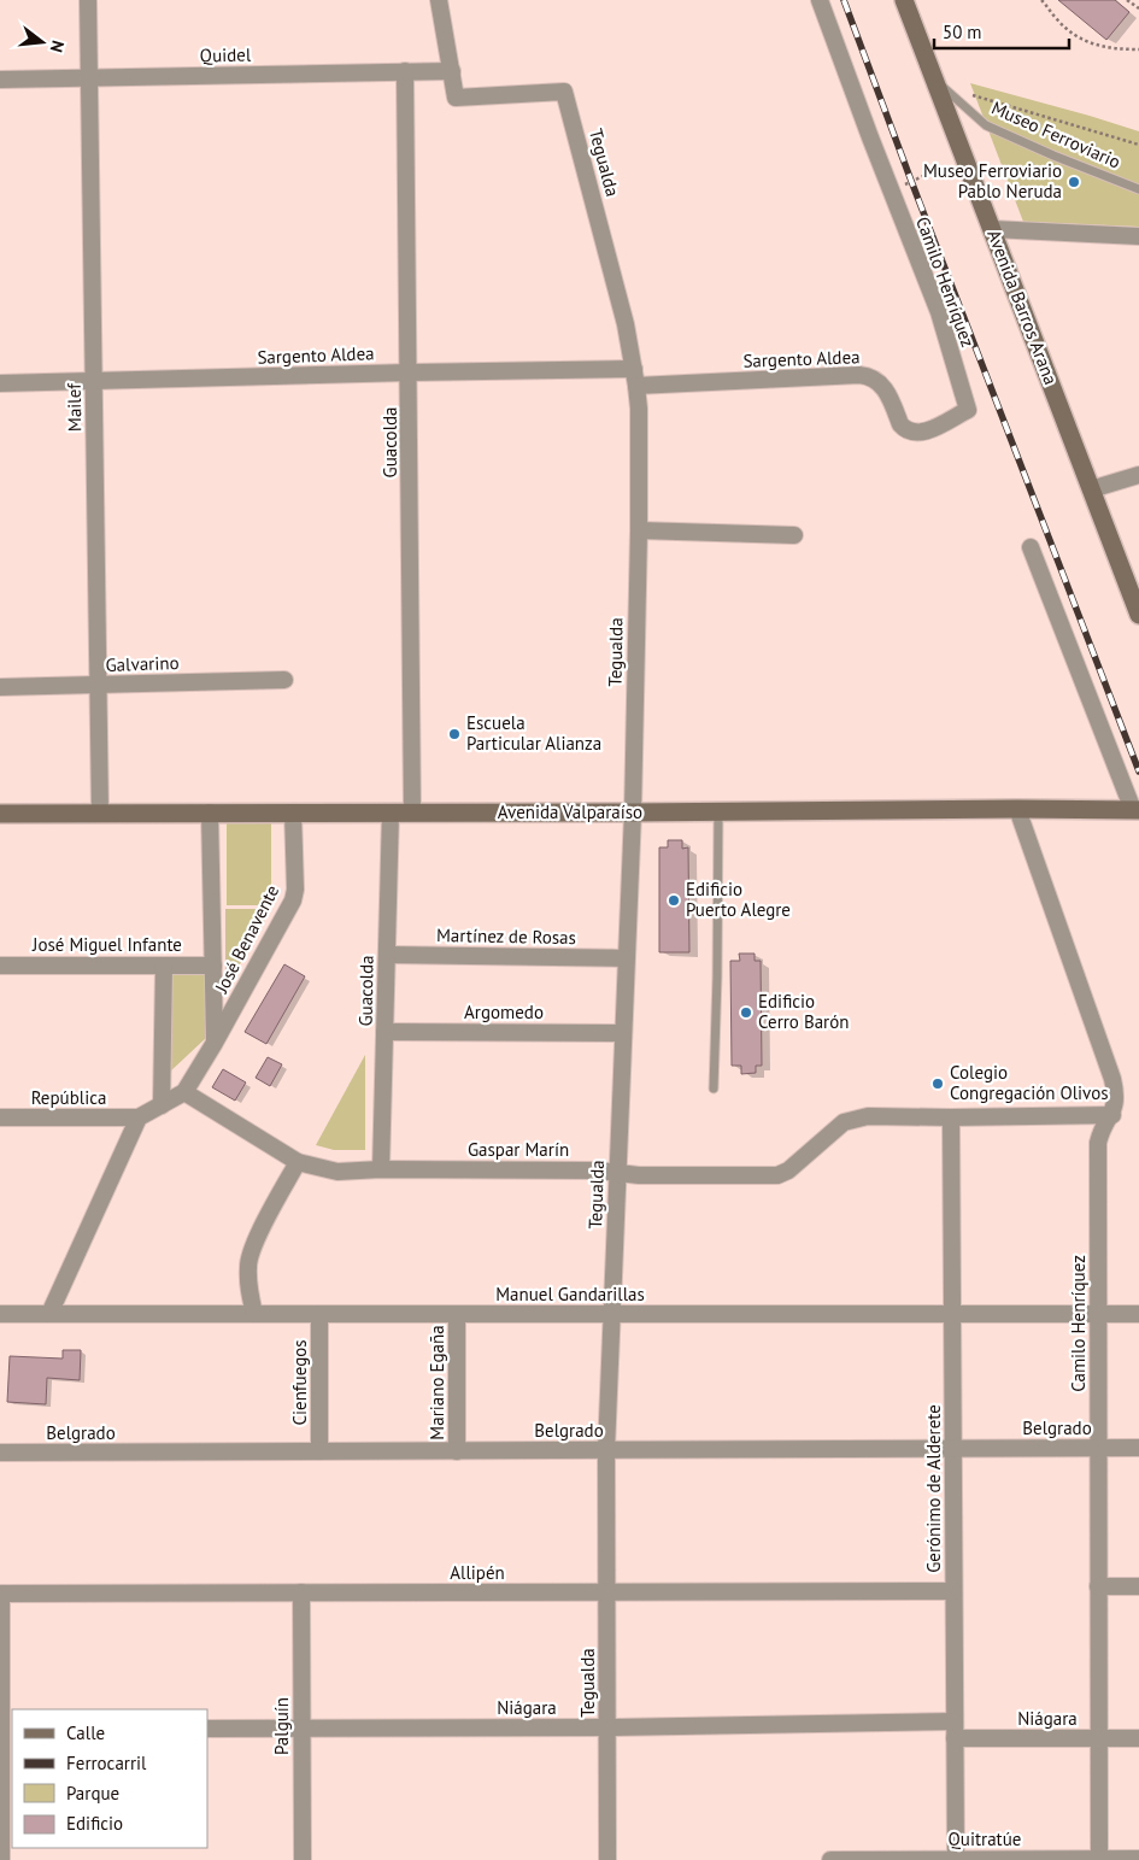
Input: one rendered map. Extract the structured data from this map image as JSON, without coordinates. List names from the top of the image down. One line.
{"streets":{"main road":["Avenida Barros Arana","Avenida Valparaíso"],"street":["Quidel","Tegualda","Camilo Henríquez","Sargento Aldea","Mailef","Guacolda","Galvarino","Martínez de Rosas","José Benavente","José Miguel Infante","Argomedo","República","Gaspar Marín","Manuel Gandarillas","Cienfuegos","Mariano Egaña","Belgrado","Gerónimo de Alderete","Allipén","Niágara","Palguín","Quitratúe"],"lane":["Museo Ferroviario"]},"crossings":[["Quidel","Tegualda"],["Quidel","Mailef"],["Quidel","Guacolda"],["Museo Ferroviario","Avenida Barros Arana"],["Tegualda","Sargento Aldea"],["Tegualda","Avenida Valparaíso"],["Tegualda","Martínez de Rosas"],["Tegualda","Argomedo"],["Tegualda","Gaspar Marín"],["Tegualda","Manuel Gandarillas"],["Tegualda","Belgrado"],["Tegualda","Allipén"],["Tegualda","Niágara"],["Camilo Henríquez","Sargento Aldea"],["Camilo Henríquez","Avenida Valparaíso"],["Camilo Henríquez","Manuel Gandarillas"],["Camilo Henríquez","Belgrado"],["Camilo Henríquez","Niágara"],["Camilo Henríquez","Quitratúe"],["Sargento Aldea","Mailef"],["Sargento Aldea","Guacolda"],["Mailef","Galvarino"],["Mailef","Avenida Valparaíso"],["Guacolda","Avenida Valparaíso"],["Guacolda","Martínez de Rosas"],["Guacolda","Argomedo"],["Guacolda","Gaspar Marín"],["Avenida Valparaíso","José Benavente"],["José Benavente","José Miguel Infante"],["José Benavente","República"],["José Benavente","Gaspar Marín"],["Gaspar Marín","Gerónimo de Alderete"],["Manuel Gandarillas","Cienfuegos"],["Manuel Gandarillas","Mariano Egaña"],["Manuel Gandarillas","Gerónimo de Alderete"],["Cienfuegos","Belgrado"],["Mariano Egaña","Belgrado"],["Belgrado","Gerónimo de Alderete"],["Gerónimo de Alderete","Allipén"],["Gerónimo de Alderete","Niágara"],["Gerónimo de Alderete","Quitratúe"],["Allipén","Palguín"],["Niágara","Palguín"]],"places":["Museo Ferroviario Pablo Neruda","Escuela Particular Alianza","Edificio Puerto Alegre","Edificio Cerro Barón","Colegio Congregación Olivos"],"legend":["Calle","Ferrocarril","Parque","Edificio"],"scale_bar":"50 m","north":"right"}
